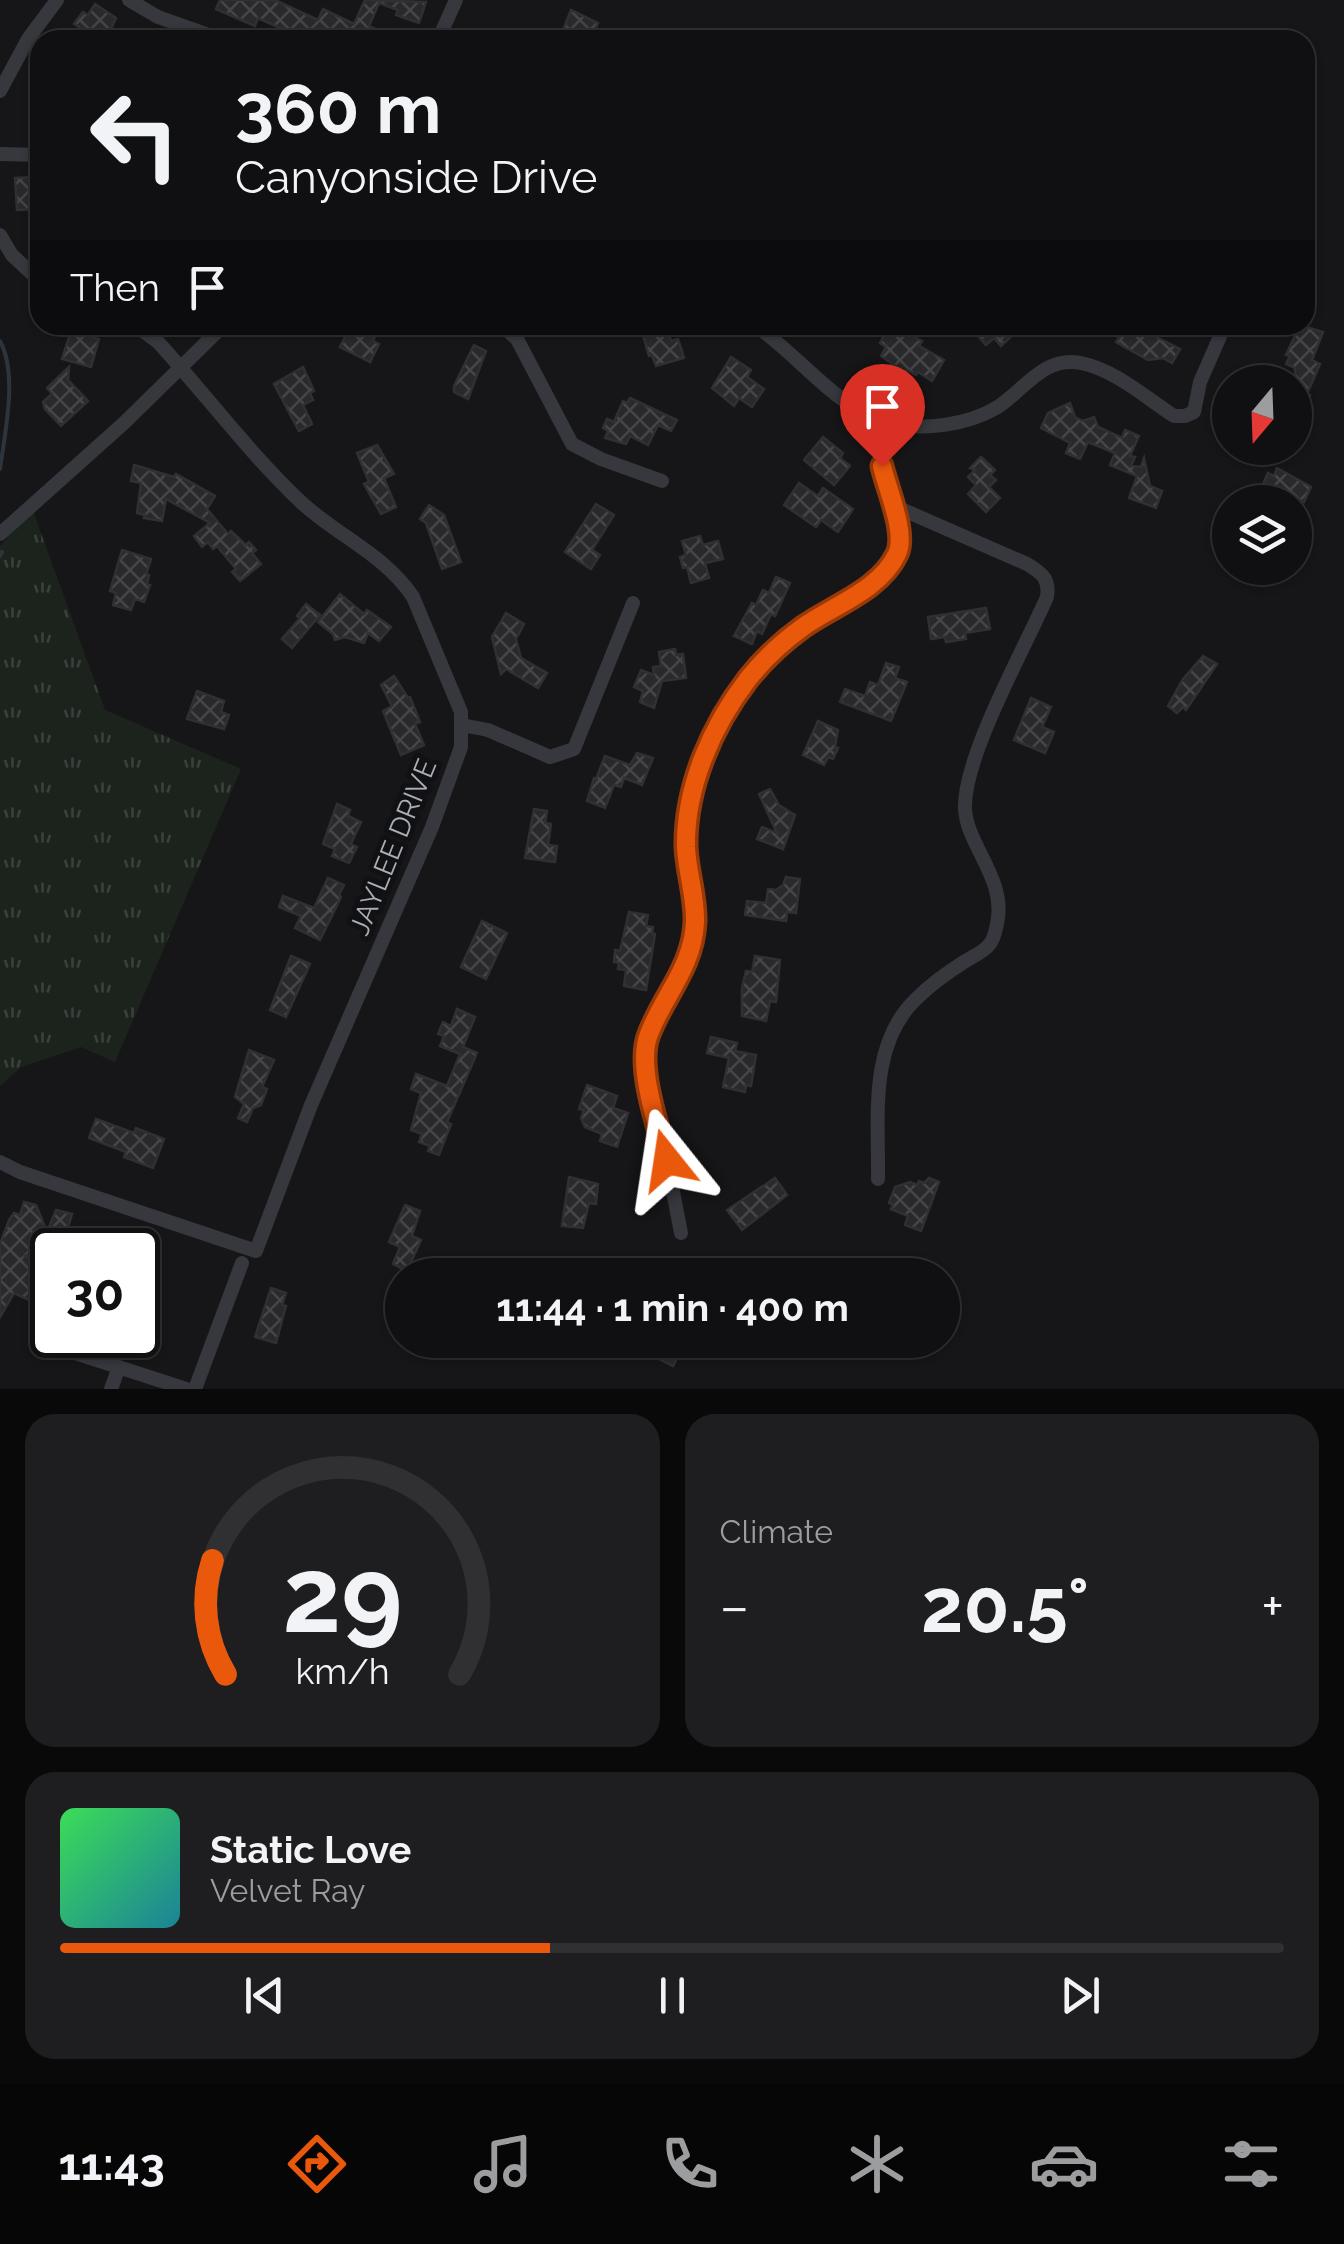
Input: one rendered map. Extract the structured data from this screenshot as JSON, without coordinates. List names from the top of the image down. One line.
{"streets":{"street":["JAYLEE DRIVE"]},"north":"bottom","page":{"turn":["360 m","Canyonside Drive"],"then":"Then","limit":"30","trip":"11:44 · 1 min · 400 m","tile":"Climate","heat":["−","20.5°","+"],"song":["Static Love","Velvet Ray"],"tabs":"11:43","gauge":["29","km/h"]}}
